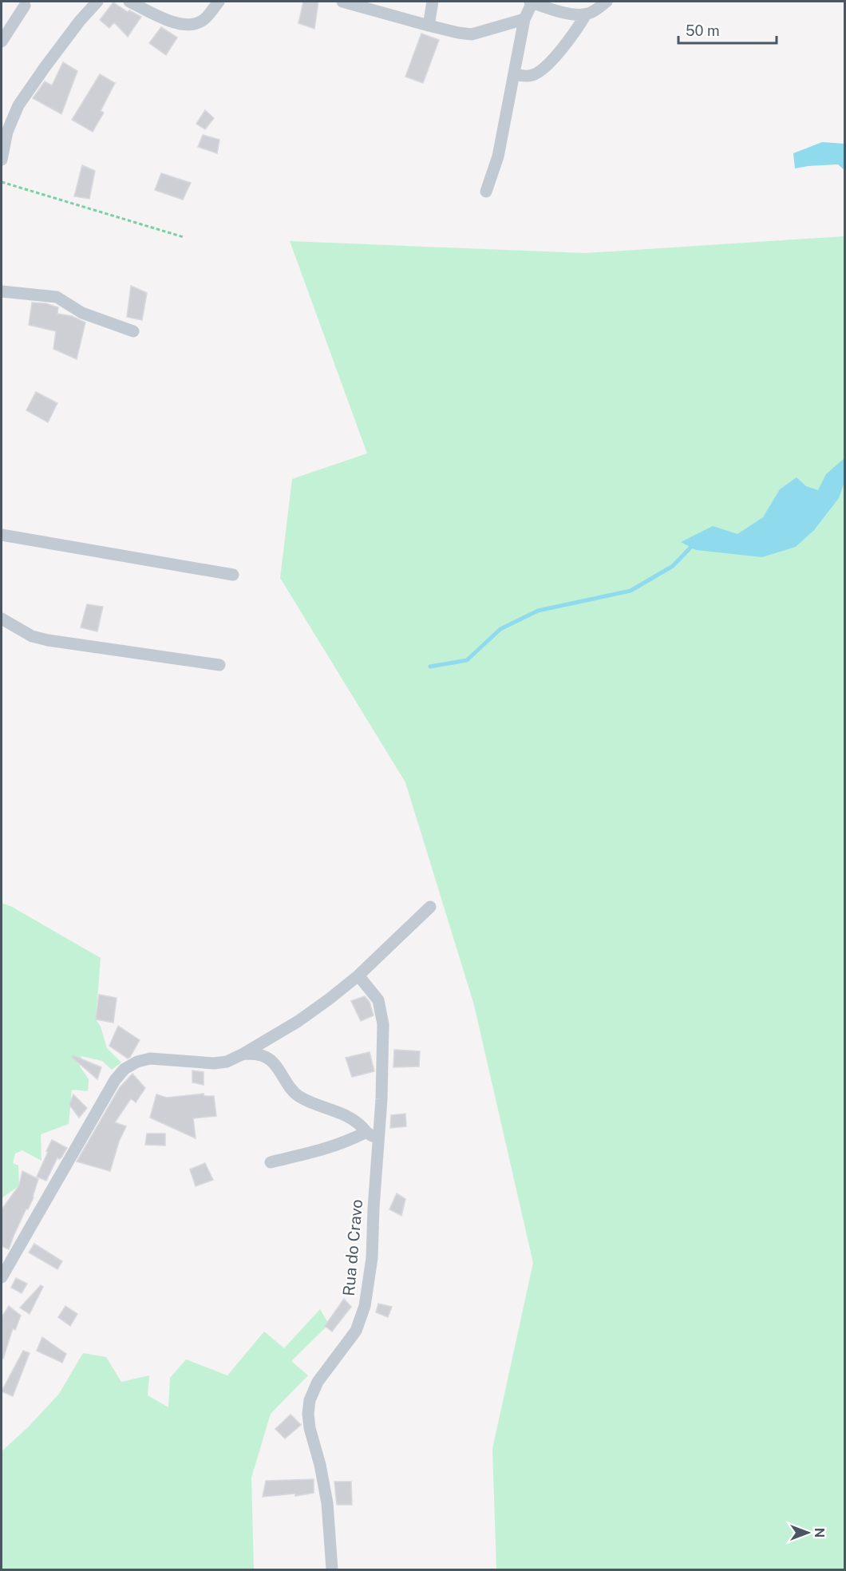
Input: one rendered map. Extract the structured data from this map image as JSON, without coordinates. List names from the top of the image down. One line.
{"streets":{"street":["Rua do Cravo"]},"scale_bar":"50 m","north":"right"}
